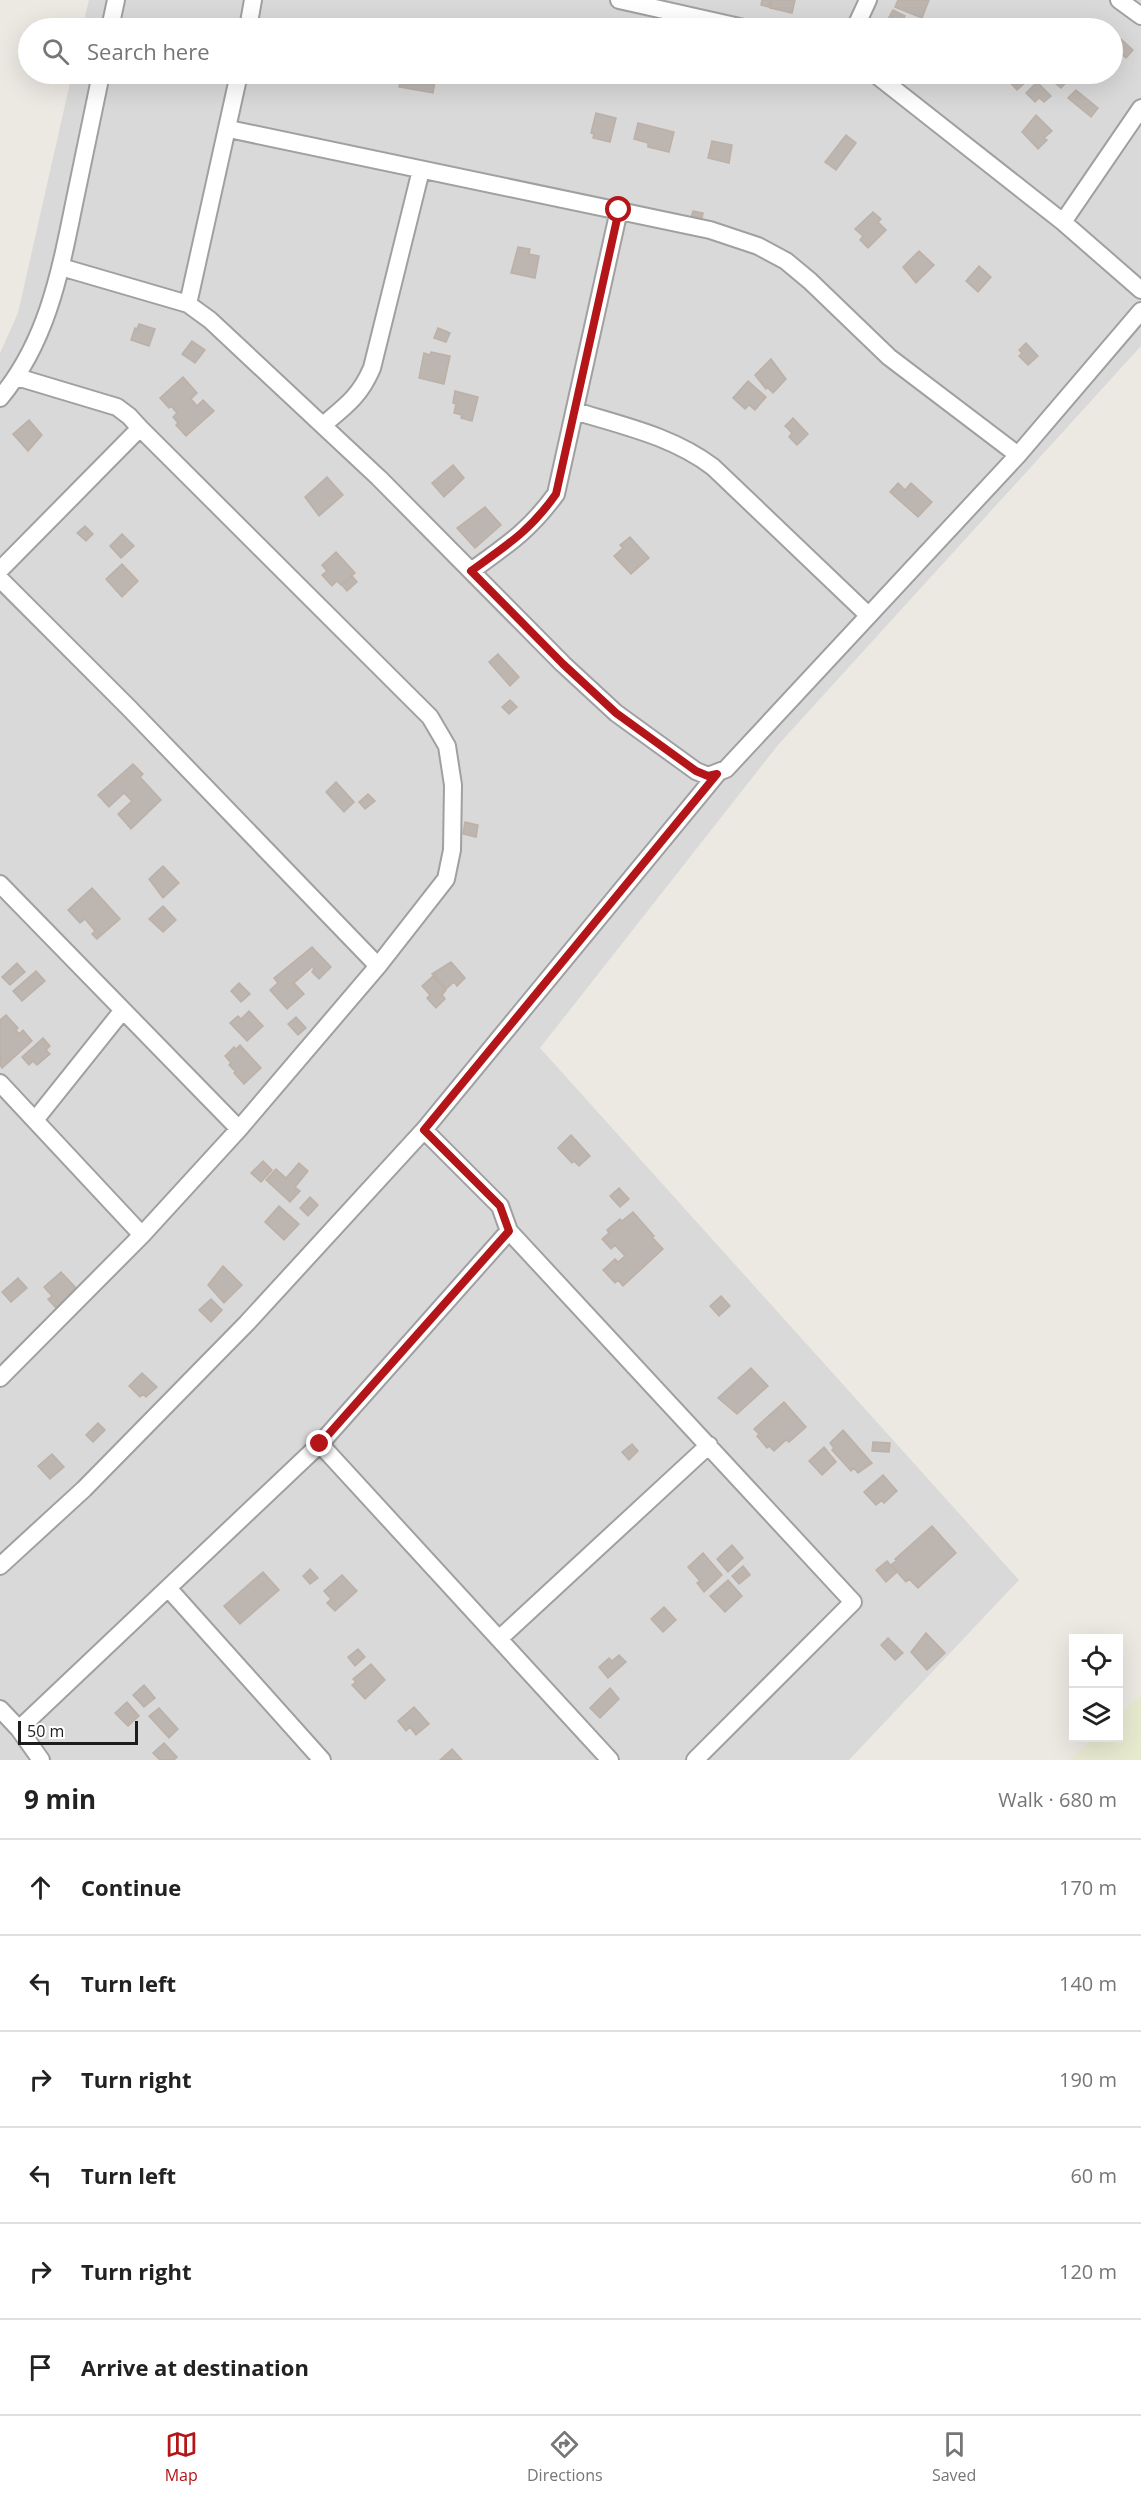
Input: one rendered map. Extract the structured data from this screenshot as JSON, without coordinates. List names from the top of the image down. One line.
{"scale_bar":"50 m","page":{"search":"Search here","scale":"50 m","heading":["9 min","Walk · 680 m"],"list":[["Continue","170 m"],["Turn left","140 m"],["Turn right","190 m"],["Turn left","60 m"],["Turn right","120 m"],"Arrive at destination"],"nav":["Map","Directions","Saved"]}}
